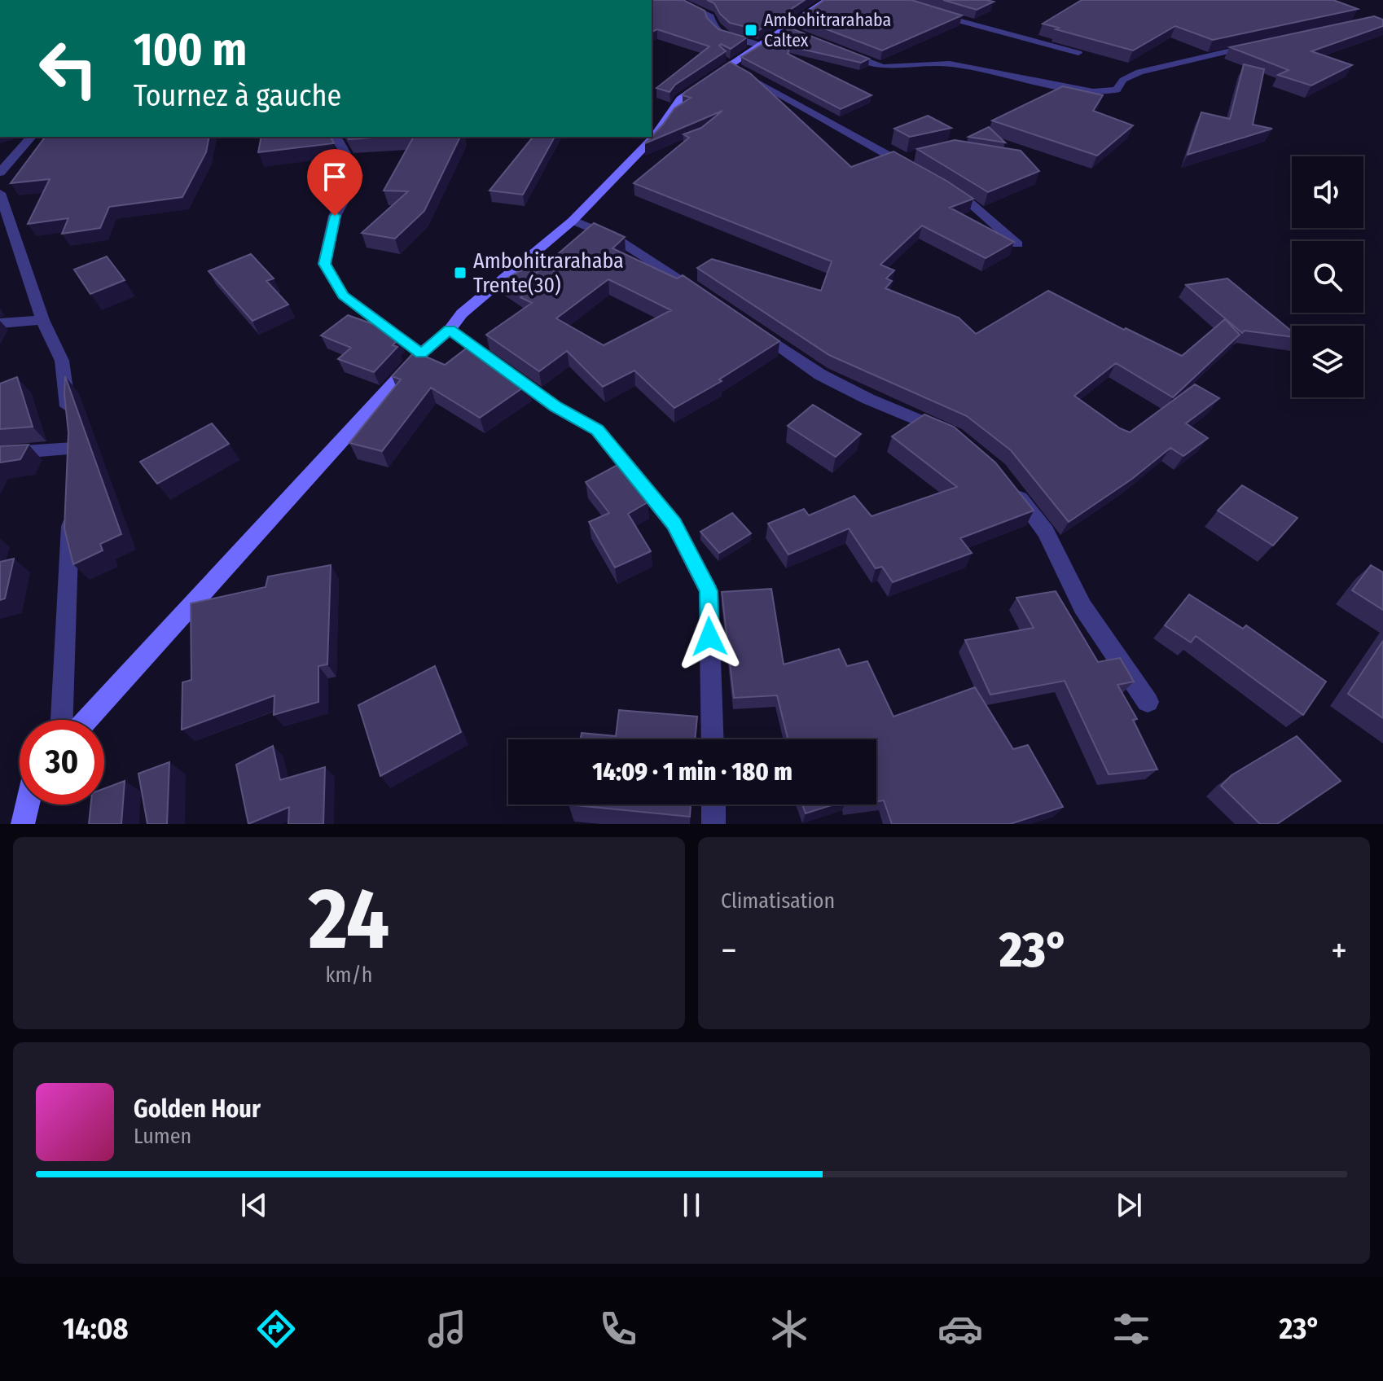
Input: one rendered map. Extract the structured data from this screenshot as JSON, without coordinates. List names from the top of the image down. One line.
{"places":{"transit":["Ambohitrarahaba Caltex","Ambohitrarahaba Trente(30)"]},"page":{"turn":["100 m","Tournez à gauche"],"limit":"30","trip":"14:09 · 1 min · 180 m","tile":[["24","km/h"],"Climatisation"],"heat":["−","23°","+"],"song":["Golden Hour","Lumen"],"tabs":["14:08","23°"]}}
